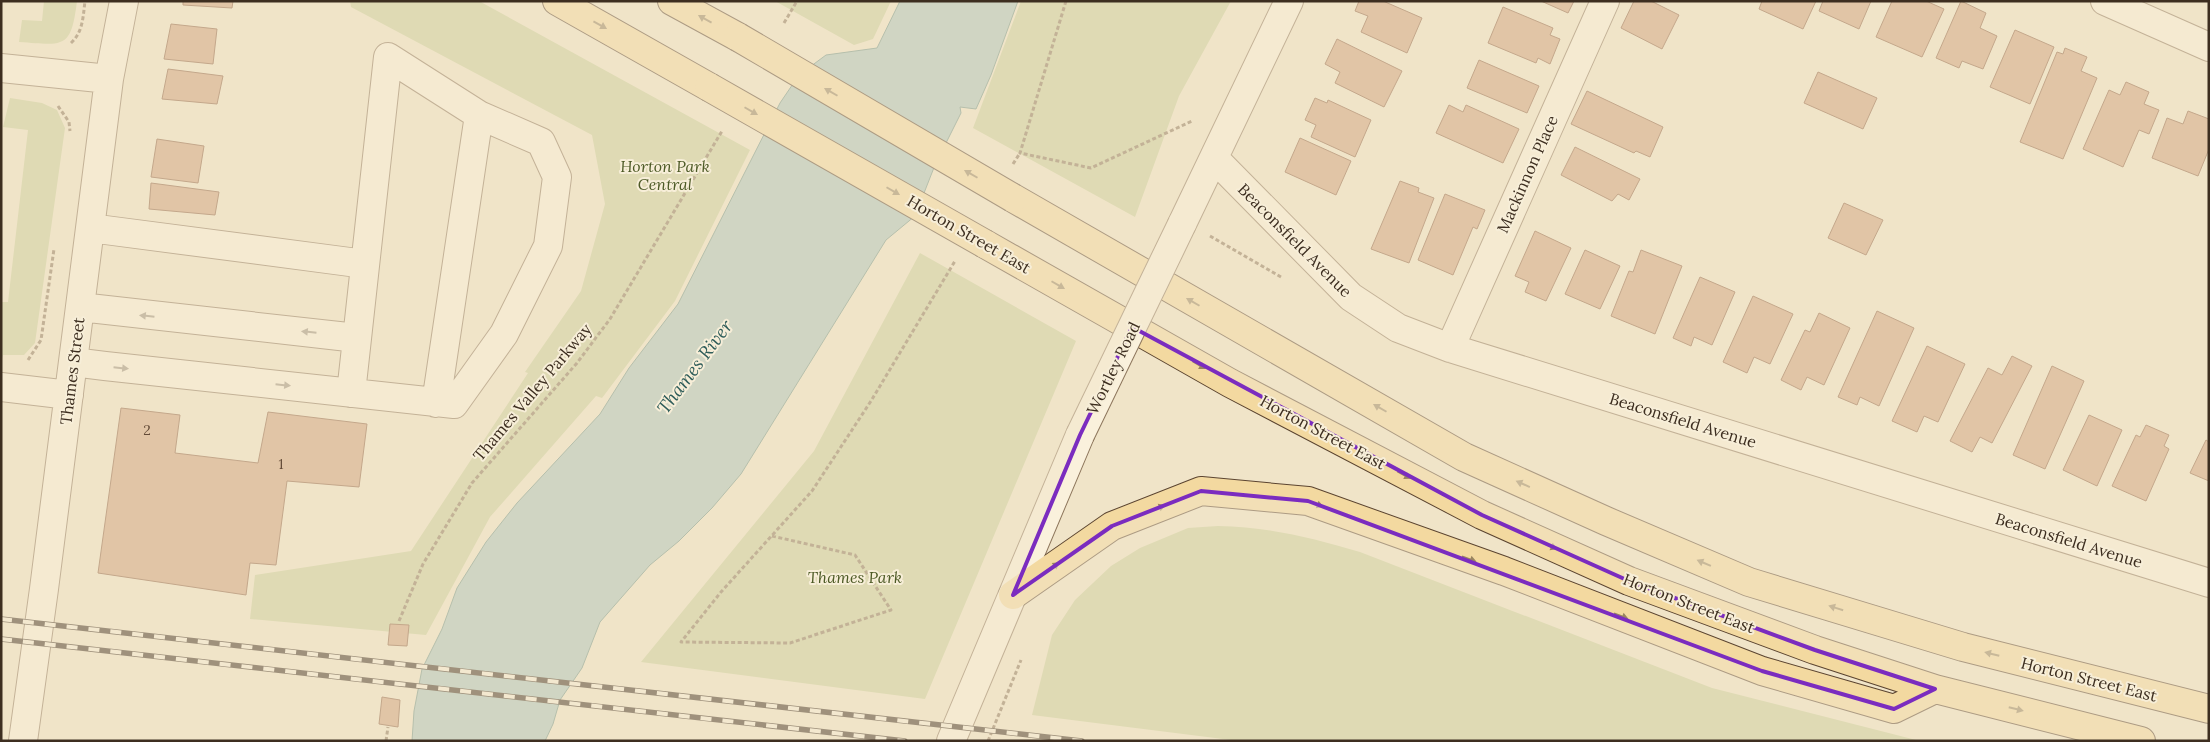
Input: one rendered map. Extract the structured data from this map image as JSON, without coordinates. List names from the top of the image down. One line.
{"streets":{"main road":["Horton Street East"],"street":["Mackinnon Place","Beaconsfield Avenue","Wortley Road","Thames Street"],"path":["Thames Valley Parkway"]},"crossings":[["Mackinnon Place","Beaconsfield Avenue"],["Beaconsfield Avenue","Wortley Road"]],"water":["Thames River"],"parks":["Horton Park Central","Thames Park"],"house_numbers":["2","1"]}
